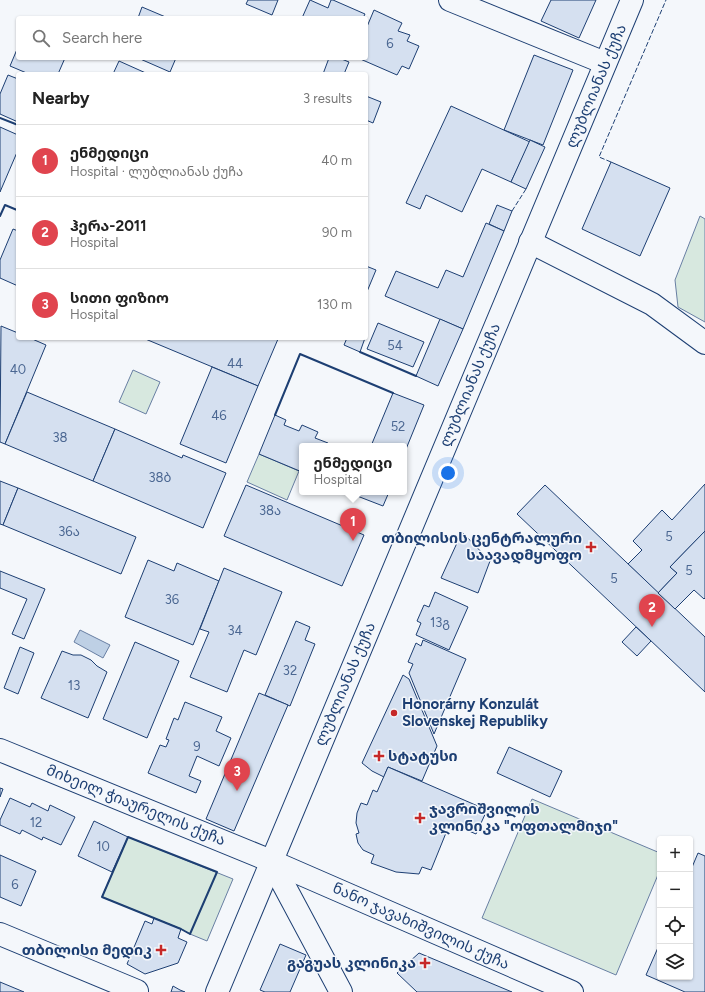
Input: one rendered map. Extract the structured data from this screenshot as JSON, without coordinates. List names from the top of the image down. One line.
{"streets":{"street":["ლუბლიანას ქუჩა","მიხეილ ჭიაურელის ქუჩა","ნანო ჯავახიშვილის ქუჩა"]},"crossings":[["ლუბლიანას ქუჩა","მიხეილ ჭიაურელის ქუჩა"],["ლუბლიანას ქუჩა","ნანო ჯავახიშვილის ქუჩა"],["მიხეილ ჭიაურელის ქუჩა","ნანო ჯავახიშვილის ქუჩა"]],"places":{"health":["თბილისის ცენტრალური საავადმყოფო","სტატუსი","ჯავრიშვილის კლინიკა \"ოფთალმიჯი\"","თბილისი მედიკ","გაგუას კლინიკა"],"other":["Honorárny Konzulát Slovenskej Republiky"]},"house_numbers":["6","54","44","40","46","52","38","38ბ","38ა","36ა","5","5","5","36","13გ","34","32","13","9","12","10","6"],"page":{"search":"Search here","heading":["Nearby","3 results"],"list":[{"mark":"1","name":"ენმედიცი","note":"Hospital · ლუბლიანას ქუჩა","value":"40 m"},{"mark":"2","name":"ჰერა-2011","note":"Hospital","value":"90 m"},{"mark":"3","name":"სითი ფიზიო","note":"Hospital","value":"130 m"}],"popup":["ენმედიცი","Hospital"],"pins":["1","2","3"],"map_buttons":["+","−"]}}
